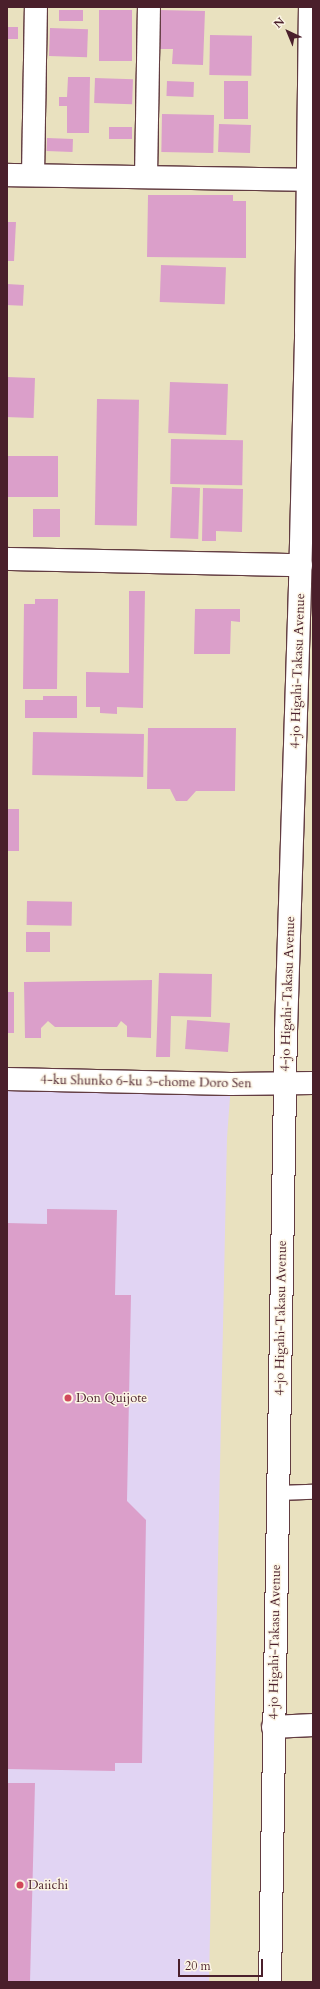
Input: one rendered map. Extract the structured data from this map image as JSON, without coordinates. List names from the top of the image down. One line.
{"streets":{"main road":["4-jo Higahi-Takasu Avenue","4-ku Shunko 6-ku 3-chome Doro Sen"]},"crossings":[["4-jo Higahi-Takasu Avenue","4-ku Shunko 6-ku 3-chome Doro Sen"]],"places":["Don Quijote","Daiichi"],"scale_bar":"20 m","north":"top left"}
